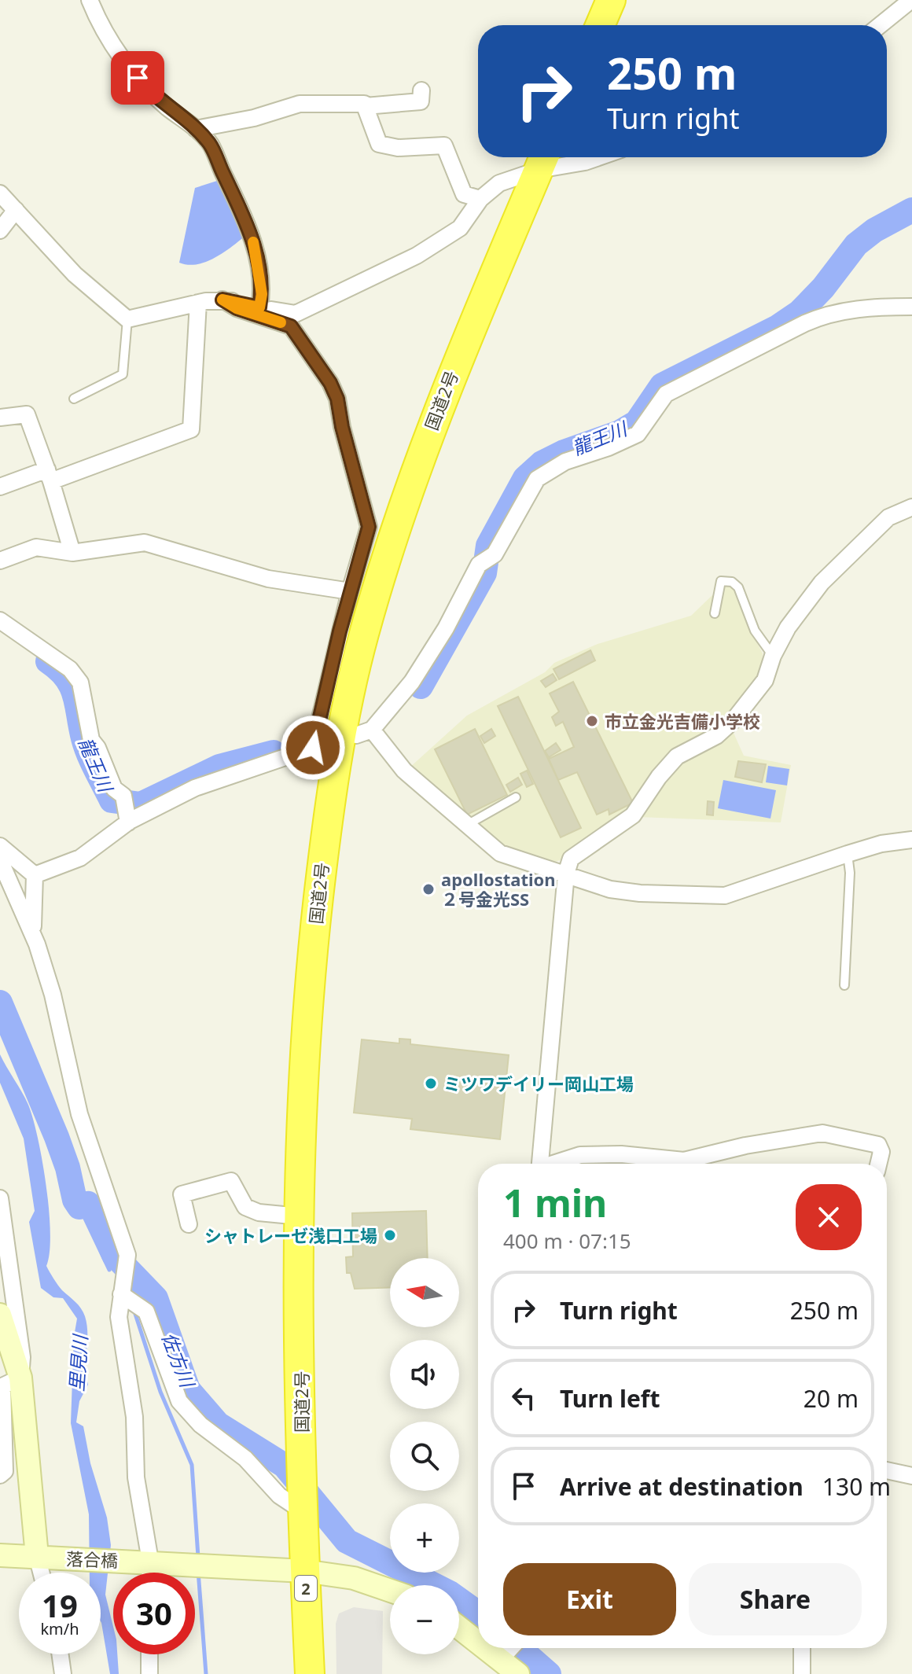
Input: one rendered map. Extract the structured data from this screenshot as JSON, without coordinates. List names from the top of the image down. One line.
{"streets":{"highway":["国道2号","2"],"street":["落合橋"]},"crossings":[["国道2号","落合橋"]],"water":["龍王川","佐方川","里見川"],"places":["市立金光吉備小学校","apollostation ２号金光SS","ミツワデイリー岡山工場","シャトレーゼ浅口工場"],"north":"left","page":{"turn":["250 m","Turn right"],"heading":["1 min","400 m · 07:15"],"map_buttons":["+","−"],"list":[{"name":"Turn right","value":"250 m"},{"name":"Turn left","value":"20 m"},{"name":"Arrive at destination","value":"130 m"}],"buttons":["Exit","Share"],"speed":"19 km/h","limit":"30"}}
